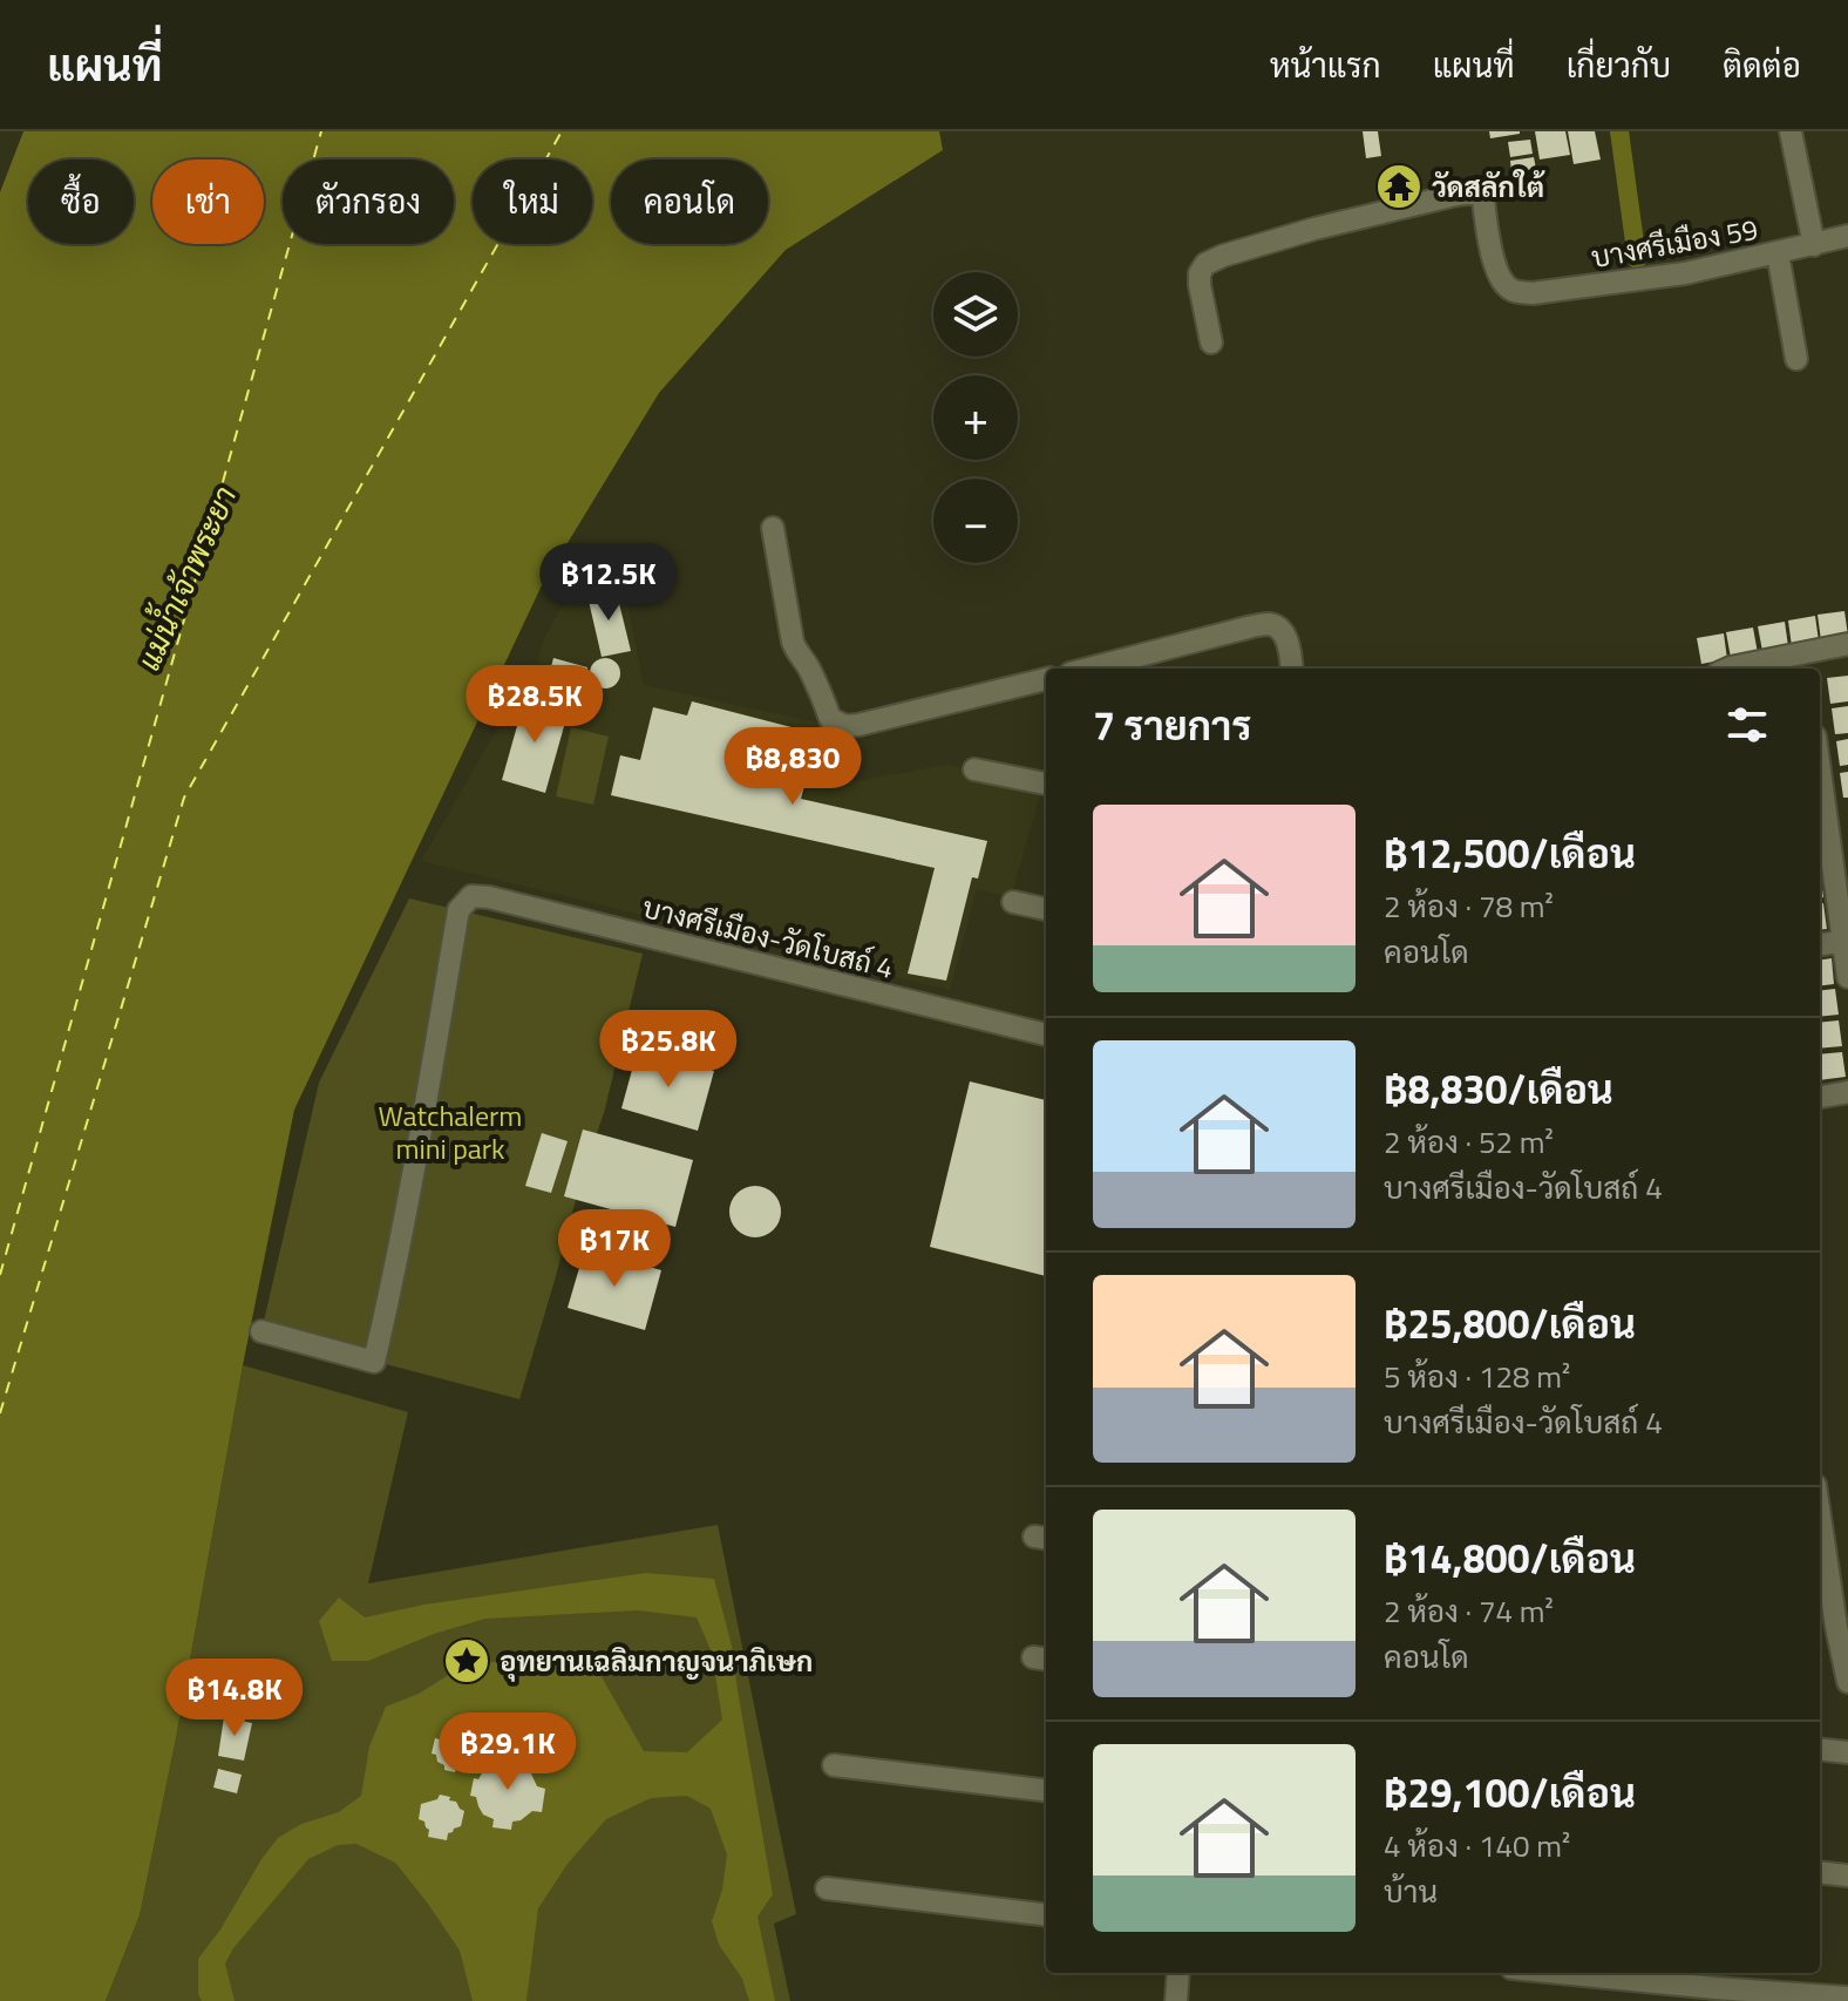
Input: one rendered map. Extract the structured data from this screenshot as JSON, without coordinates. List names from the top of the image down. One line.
{"streets":{"street":["บางศรีเมือง 59","บางศรีเมือง-วัดโบสถ์ 4"]},"water":["แม่น้ำเจ้าพระยา"],"parks":["Watchalerm mini park"],"places":{"temple":["วัดสลักใต้"],"place":["อุทยานเฉลิมกาญจนาภิเษก"]},"page":{"header":"แผนที่","nav":["หน้าแรก","แผนที่","เกี่ยวกับ","ติดต่อ"],"chip":["ซื้อ","เช่า","ตัวกรอง","ใหม่","คอนโด"],"map_buttons":["+","−"],"price":["฿12.5K","฿28.5K","฿8,830","฿25.8K","฿17K","฿14.8K","฿29.1K"],"heading":"7 รายการ","list":[{"name":"฿12,500/เดือน","note":"2 ห้อง · 78 m² · คอนโด"},{"name":"฿8,830/เดือน","note":"2 ห้อง · 52 m² · บางศรีเมือง-วัดโบสถ์ 4"},{"name":"฿25,800/เดือน","note":"5 ห้อง · 128 m² · บางศรีเมือง-วัดโบสถ์ 4"},{"name":"฿14,800/เดือน","note":"2 ห้อง · 74 m² · คอนโด"},{"name":"฿29,100/เดือน","note":"4 ห้อง · 140 m² · บ้าน"}]}}
